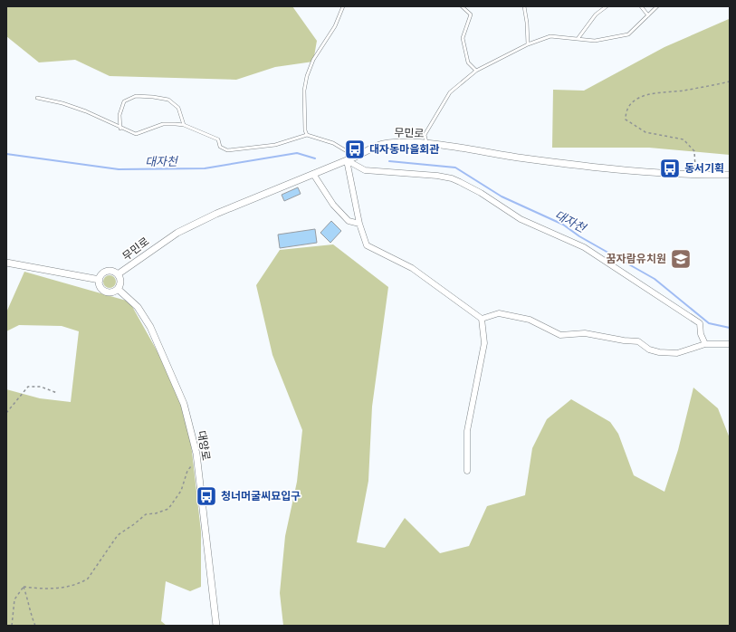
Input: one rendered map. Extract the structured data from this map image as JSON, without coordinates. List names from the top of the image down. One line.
{"streets":{"street":["무민로","대양로"]},"crossings":[["무민로","대양로"]],"water":["대자천"],"places":{"bus stop":["대자동마을회관","동서기획","청너머굴씨묘입구"],"school or university":["꿈자람유치원"]}}
